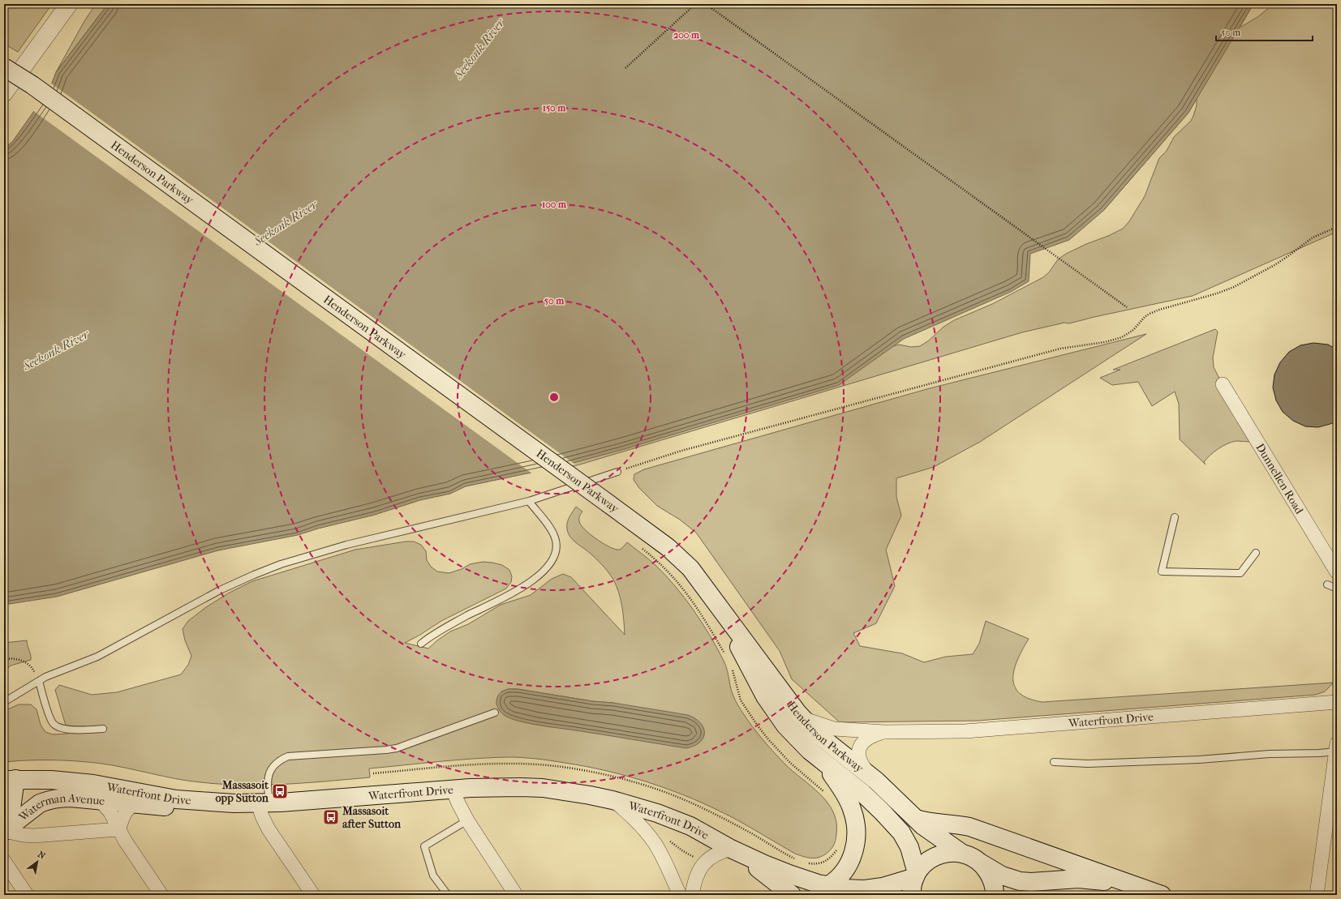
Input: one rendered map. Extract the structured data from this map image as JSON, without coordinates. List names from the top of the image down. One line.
{"streets":{"main road":["Henderson Parkway","Waterfront Drive","Waterman Avenue"],"street":["Dunnellen Road"]},"crossings":[["Henderson Parkway","Waterfront Drive"],["Waterfront Drive","Waterman Avenue"]],"water":["Seekonk River"],"places":{"bus stop":["Massasoit opp Sutton","Massasoit after Sutton"]},"scale_bar":"50 m","north":"top right","rings":["200 m","150 m","100 m","50 m"]}
